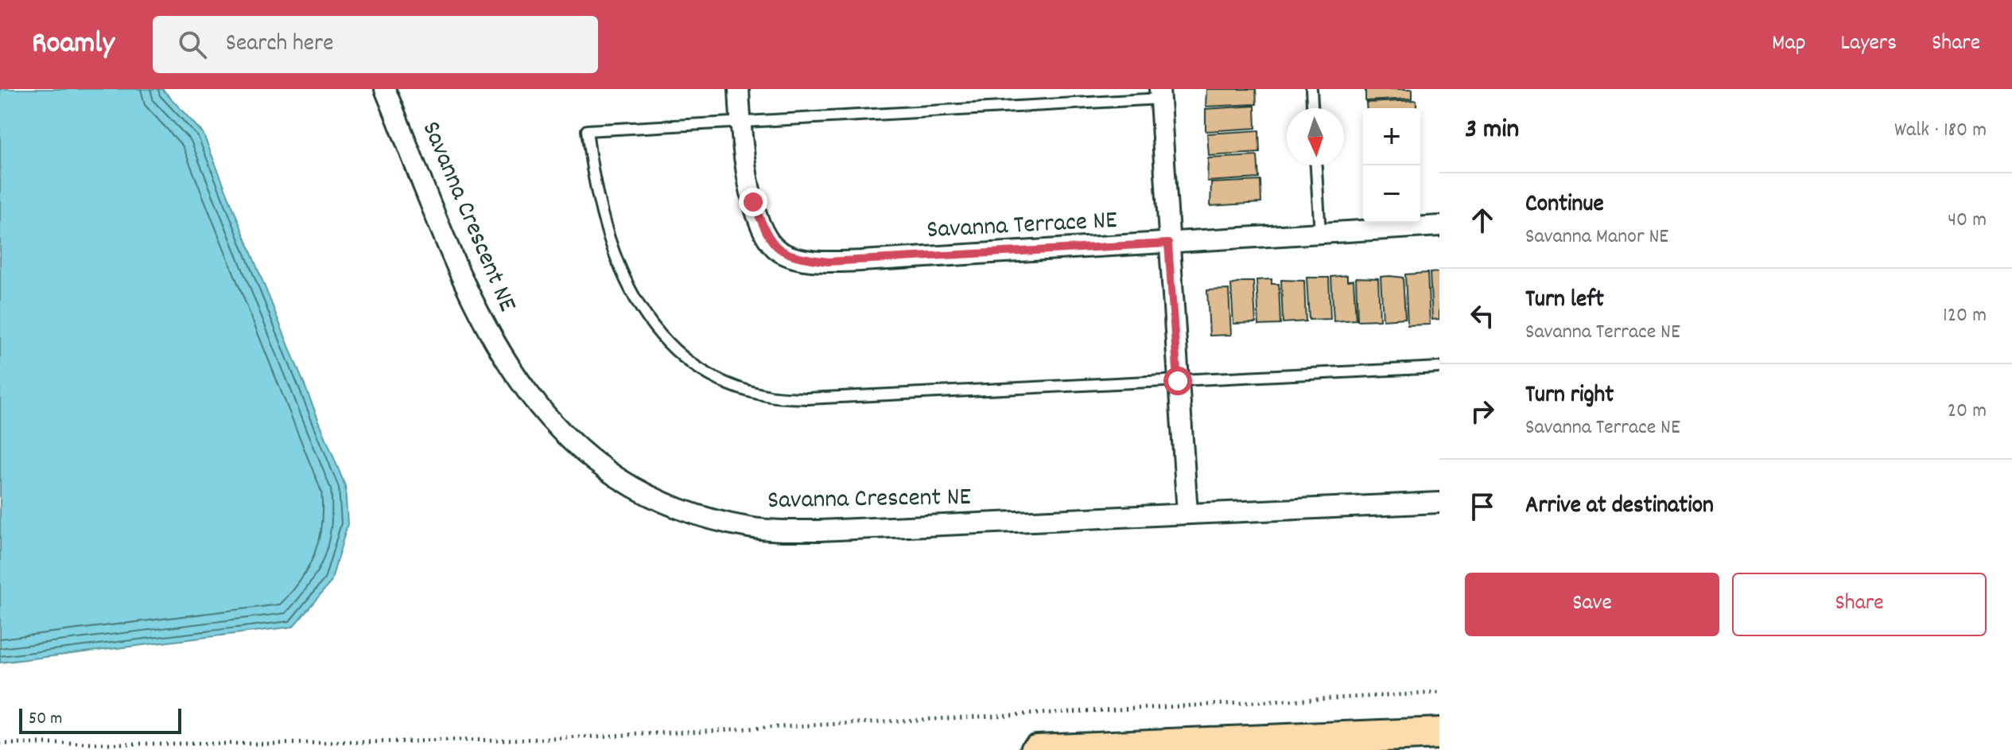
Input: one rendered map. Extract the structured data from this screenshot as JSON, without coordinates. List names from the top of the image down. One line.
{"streets":{"street":["Savanna Crescent NE","Savanna Terrace NE"]},"scale_bar":"50 m","north":"bottom","page":{"header":"Roamly","search":"Search here","nav":["Map","Layers","Share"],"heading":["3 min","Walk · 180 m"],"map_buttons":["+","−"],"list":[["Continue","Savanna Manor NE","40 m"],["Turn left","Savanna Terrace NE","120 m"],["Turn right","Savanna Terrace NE","20 m"],"Arrive at destination"],"buttons":["Save","Share"],"scale":"50 m"}}
